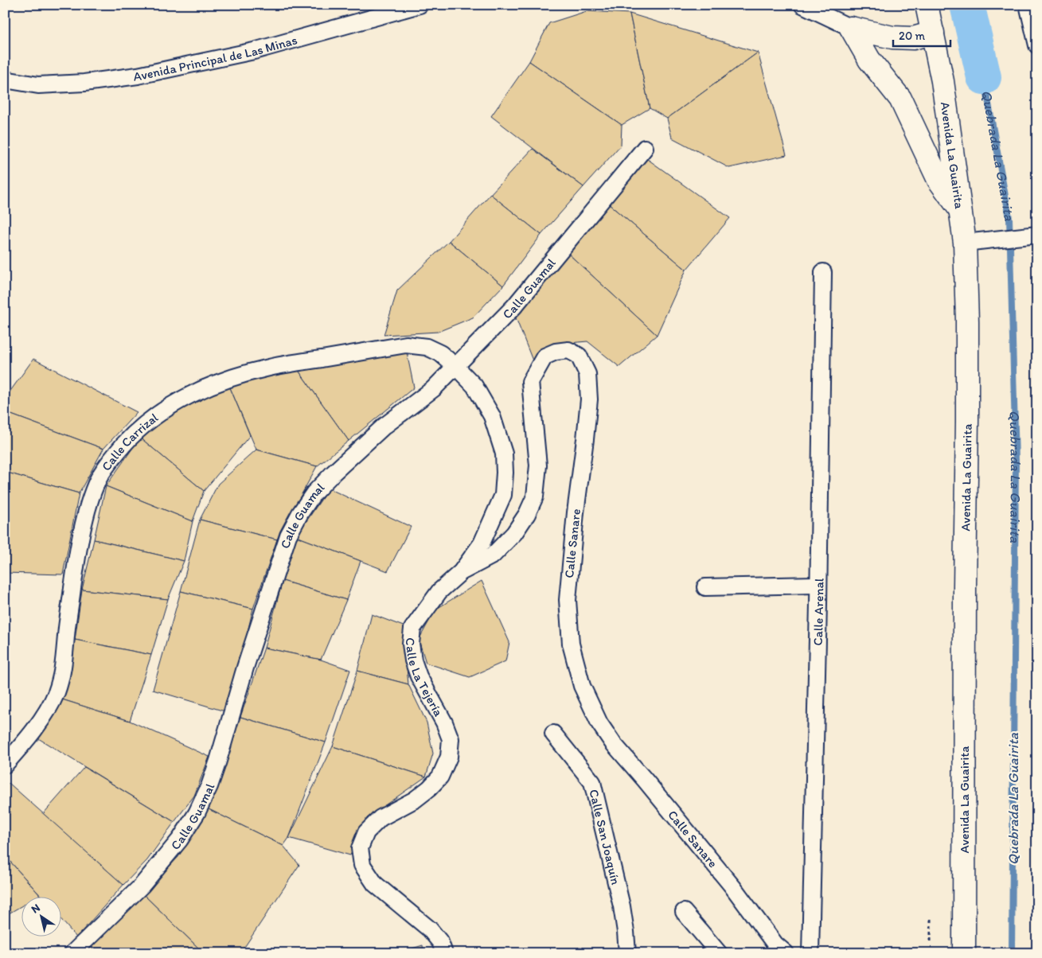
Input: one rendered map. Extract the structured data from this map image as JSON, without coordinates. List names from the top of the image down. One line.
{"streets":{"street":["Avenida Principal de Las Minas","Avenida La Guairita","Calle Guamal","Calle Carrizal","Calle Sanare","Calle Arenal","Calle La Tejería","Calle San Joaquín"]},"crossings":[["Calle Guamal","Calle Carrizal"],["Calle Guamal","Calle La Tejería"],["Calle Carrizal","Calle La Tejería"],["Calle Sanare","Calle La Tejería"]],"water":["Quebrada La Guairita"],"scale_bar":"20 m","north":"top left"}
